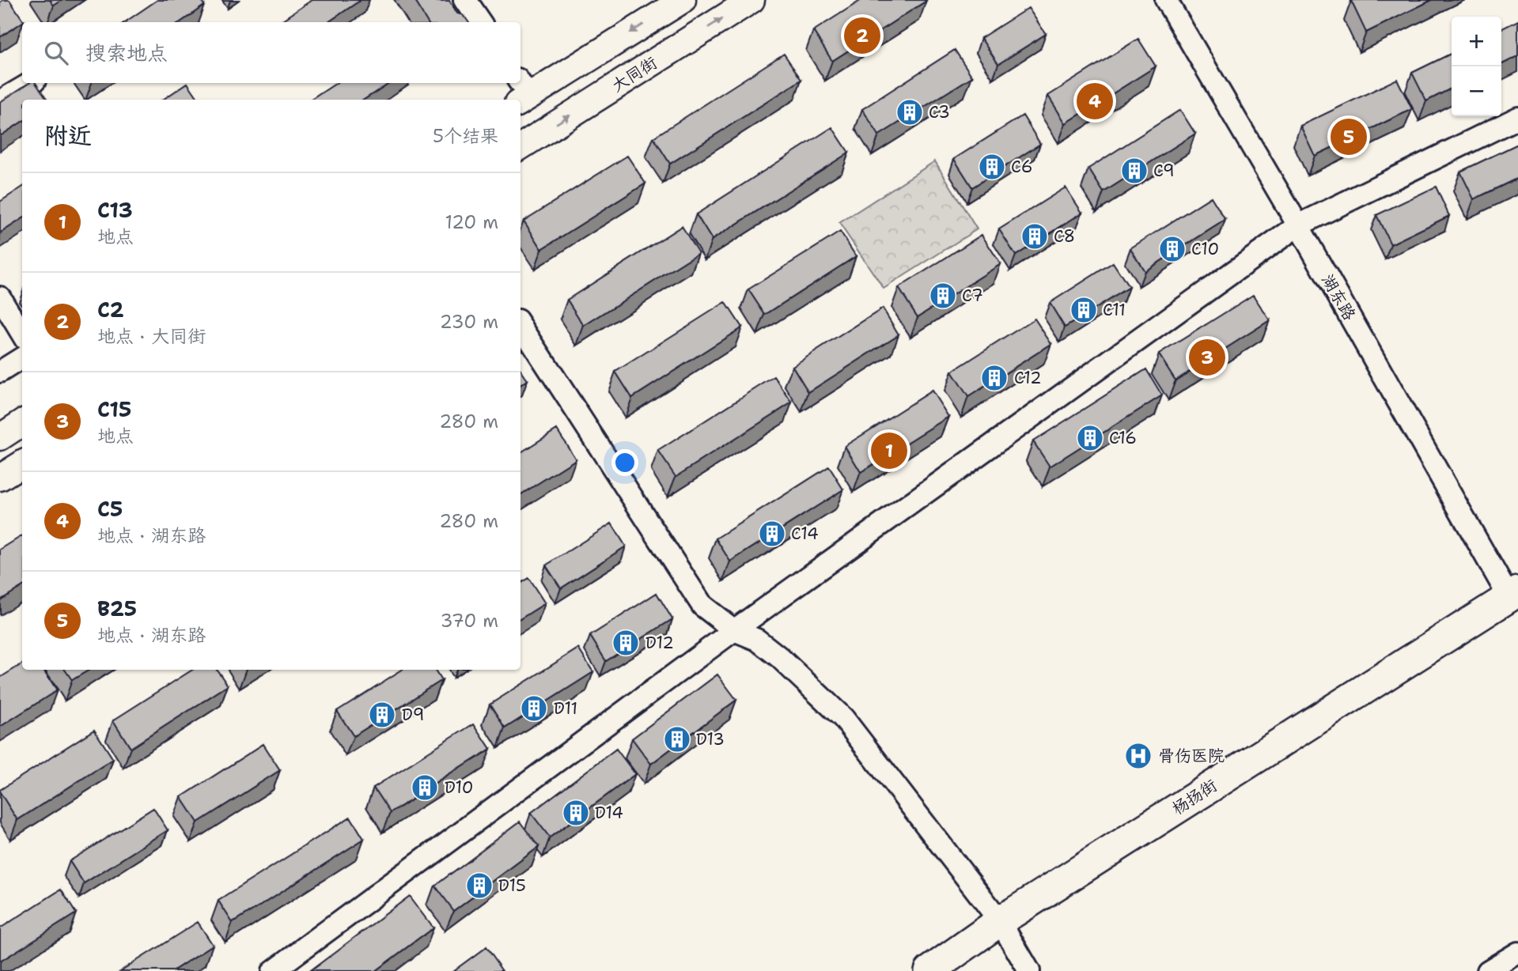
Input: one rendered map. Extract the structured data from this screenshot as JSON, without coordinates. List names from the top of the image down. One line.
{"streets":{"highway":["杨扬街"],"main road":["大同街"],"street":["湖东路"]},"crossings":[["湖东路","杨扬街"]],"places":{"building":["C3","C6","C9","C8","C10","C7","C11","C12","C16","C14","D12","D11","D9","D13","D10","D14","D15"],"hospital":["骨伤医院"]},"page":{"pins":["2","4","5","3","1"],"map_buttons":["+","−"],"search":"搜索地点","heading":["附近","5个结果"],"list":[{"mark":"1","name":"C13","note":"地点","value":"120 m"},{"mark":"2","name":"C2","note":"地点 · 大同街","value":"230 m"},{"mark":"3","name":"C15","note":"地点","value":"280 m"},{"mark":"4","name":"C5","note":"地点 · 湖东路","value":"280 m"},{"mark":"5","name":"B25","note":"地点 · 湖东路","value":"370 m"}]}}
